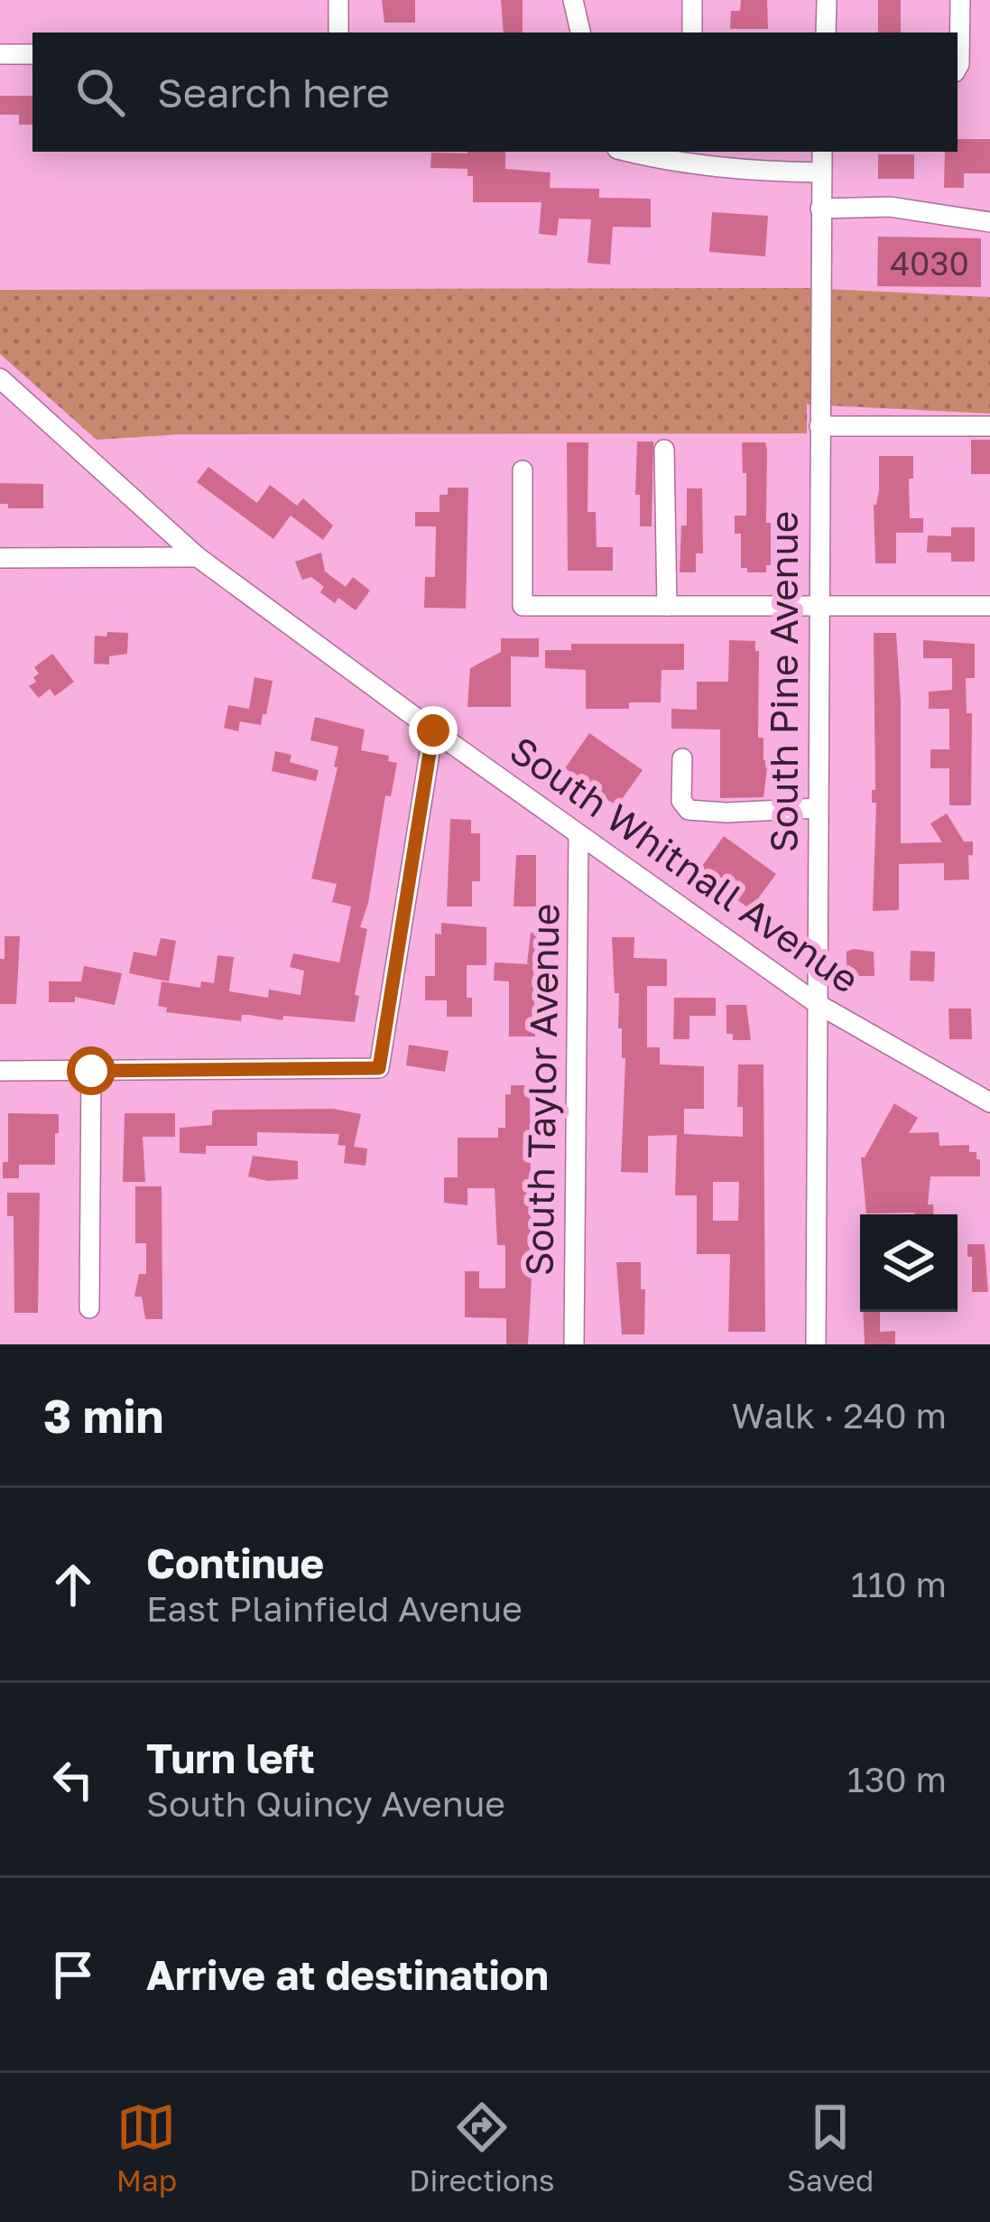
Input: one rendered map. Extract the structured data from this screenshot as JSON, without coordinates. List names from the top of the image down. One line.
{"streets":{"street":["South Pine Avenue","South Whitnall Avenue","South Taylor Avenue"]},"crossings":[["South Pine Avenue","South Whitnall Avenue"],["South Whitnall Avenue","South Taylor Avenue"]],"house_numbers":["4030"],"page":{"search":"Search here","heading":["3 min","Walk · 240 m"],"list":[["Continue","East Plainfield Avenue","110 m"],["Turn left","South Quincy Avenue","130 m"],"Arrive at destination"],"nav":["Map","Directions","Saved"]}}
